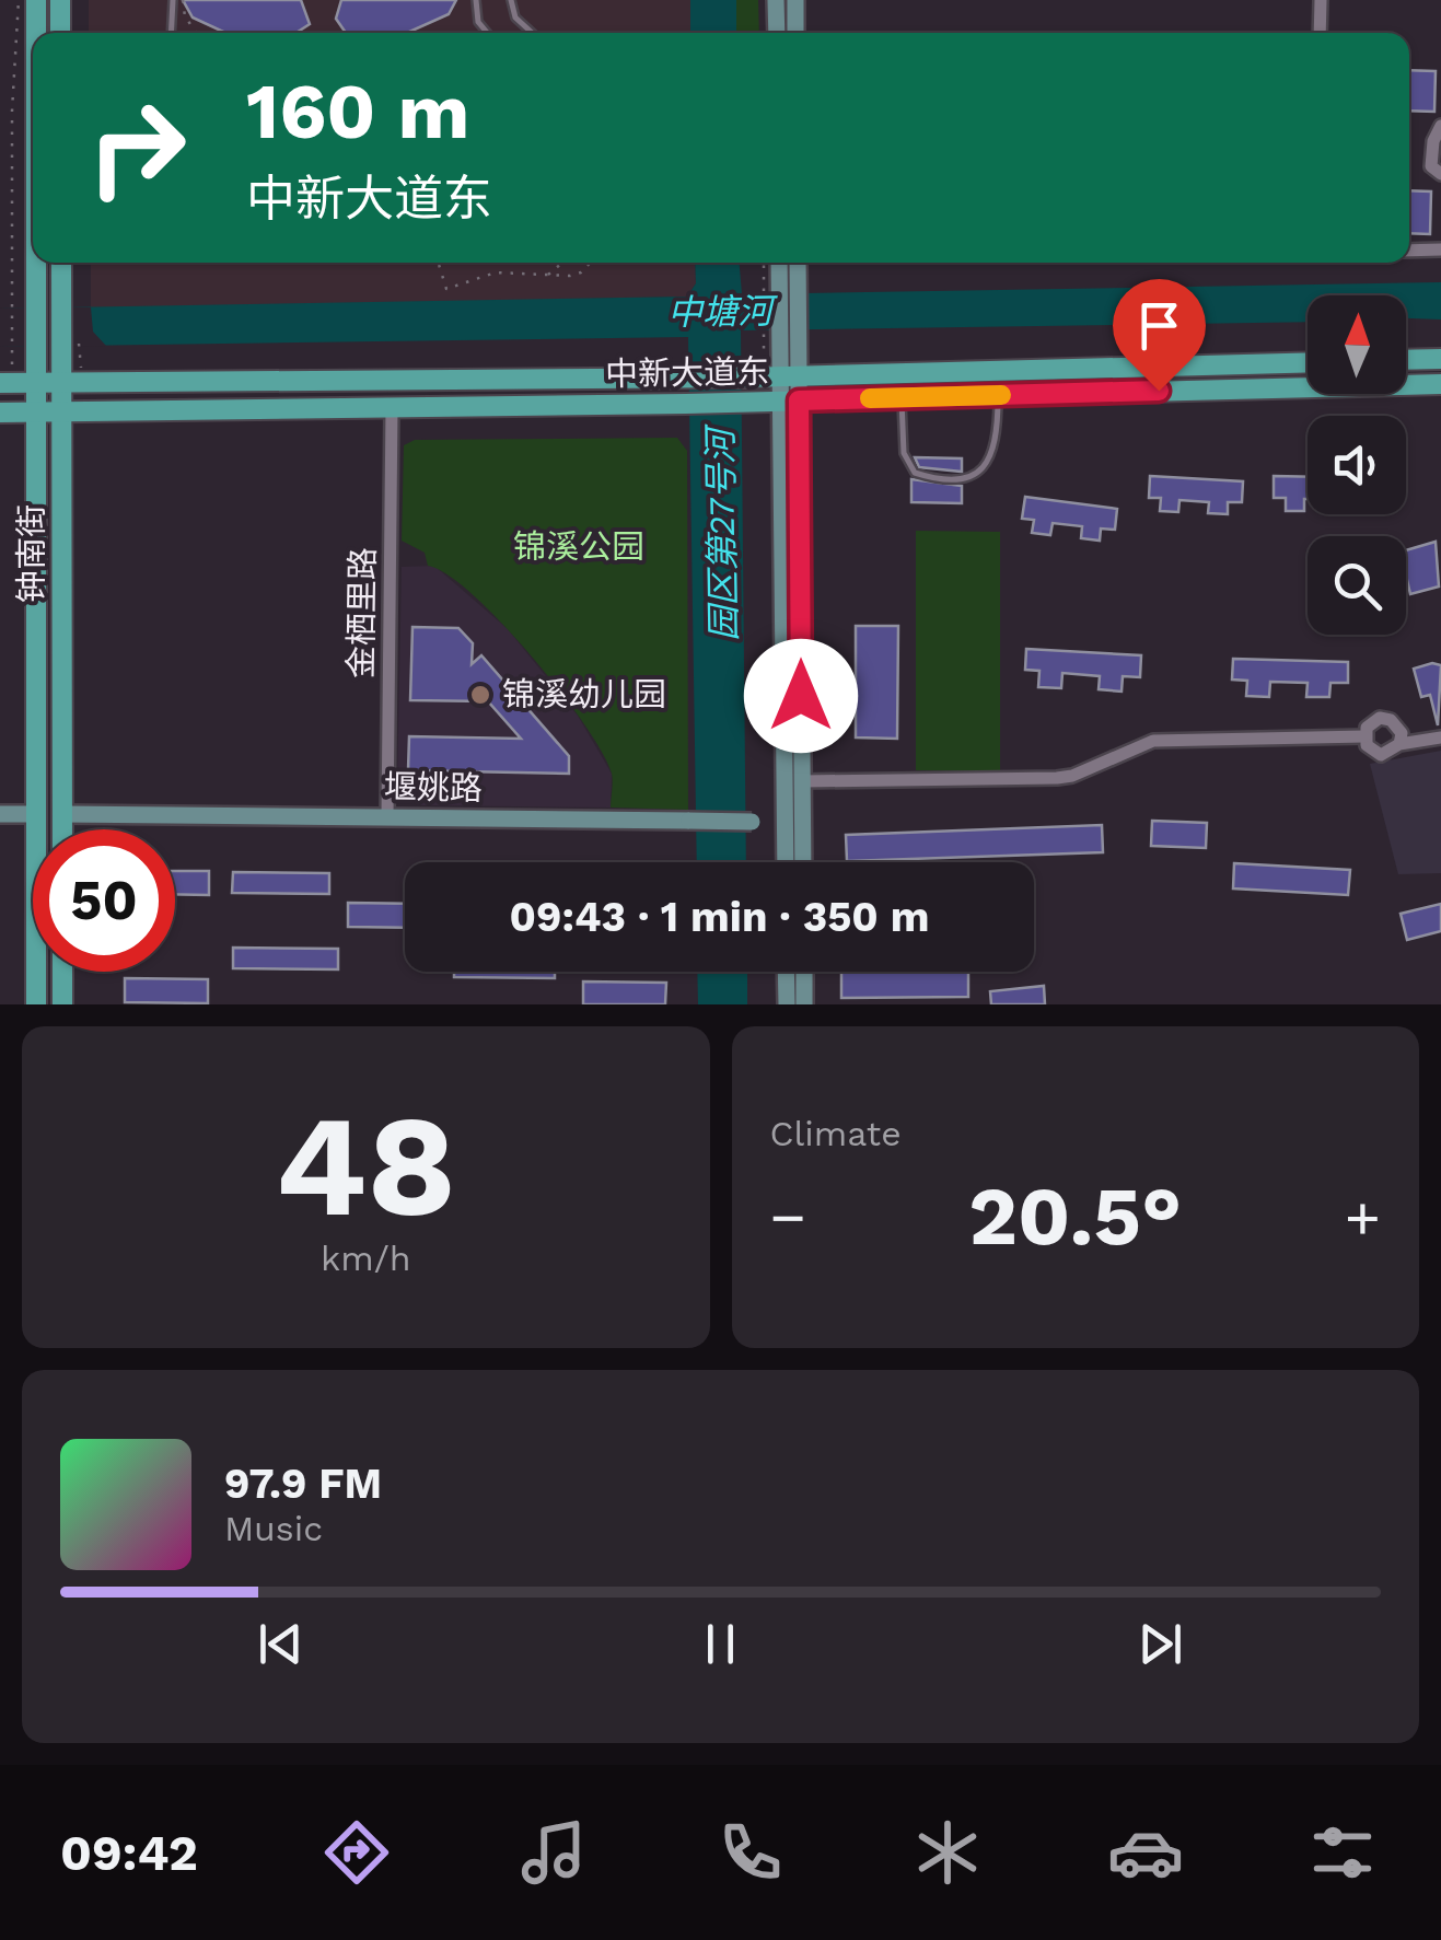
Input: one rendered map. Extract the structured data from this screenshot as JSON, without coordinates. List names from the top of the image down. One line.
{"streets":{"main road":["中新大道东","钟南街","堰姚路"],"street":["金栖里路"]},"crossings":[["中新大道东","钟南街"],["中新大道东","金栖里路"],["钟南街","堰姚路"],["金栖里路","堰姚路"]],"water":["中塘河","园区第27号河"],"parks":["锦溪公园"],"places":["锦溪幼儿园"],"north":"top","page":{"turn":["160 m","中新大道东"],"limit":"50","trip":"09:43 · 1 min · 350 m","tile":[["48","km/h"],"Climate"],"heat":["−","20.5°","+"],"song":["97.9 FM","Music"],"tabs":"09:42"}}
